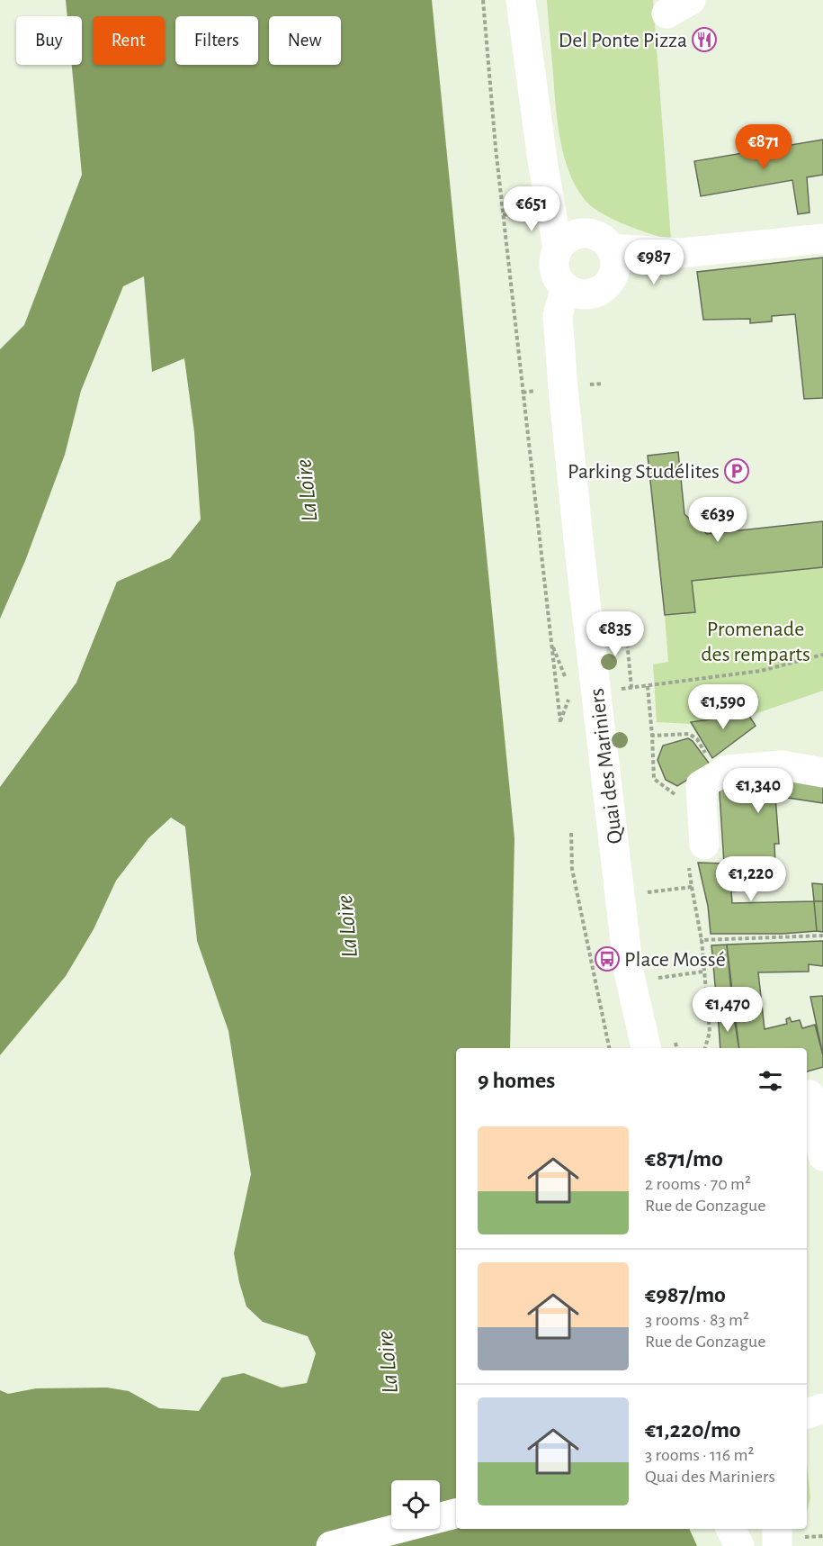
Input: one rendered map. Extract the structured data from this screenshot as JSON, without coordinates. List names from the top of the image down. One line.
{"streets":{"main road":["Quai des Mariniers"]},"water":["La Loire"],"parks":["Promenade des remparts"],"places":{"restaurant":["Del Ponte Pizza"],"parking":["Parking Studélites"],"bus stop":["Place Mossé"]},"page":{"chip":["Buy","Rent","Filters","New"],"price":["€871","€651","€987","€639","€835","€1,590","€1,340","€1,220","€1,470"],"heading":"9 homes","list":[{"name":"€871/mo","note":"2 rooms · 70 m² · Rue de Gonzague"},{"name":"€987/mo","note":"3 rooms · 83 m² · Rue de Gonzague"},{"name":"€1,220/mo","note":"3 rooms · 116 m² · Quai des Mariniers"}]}}
